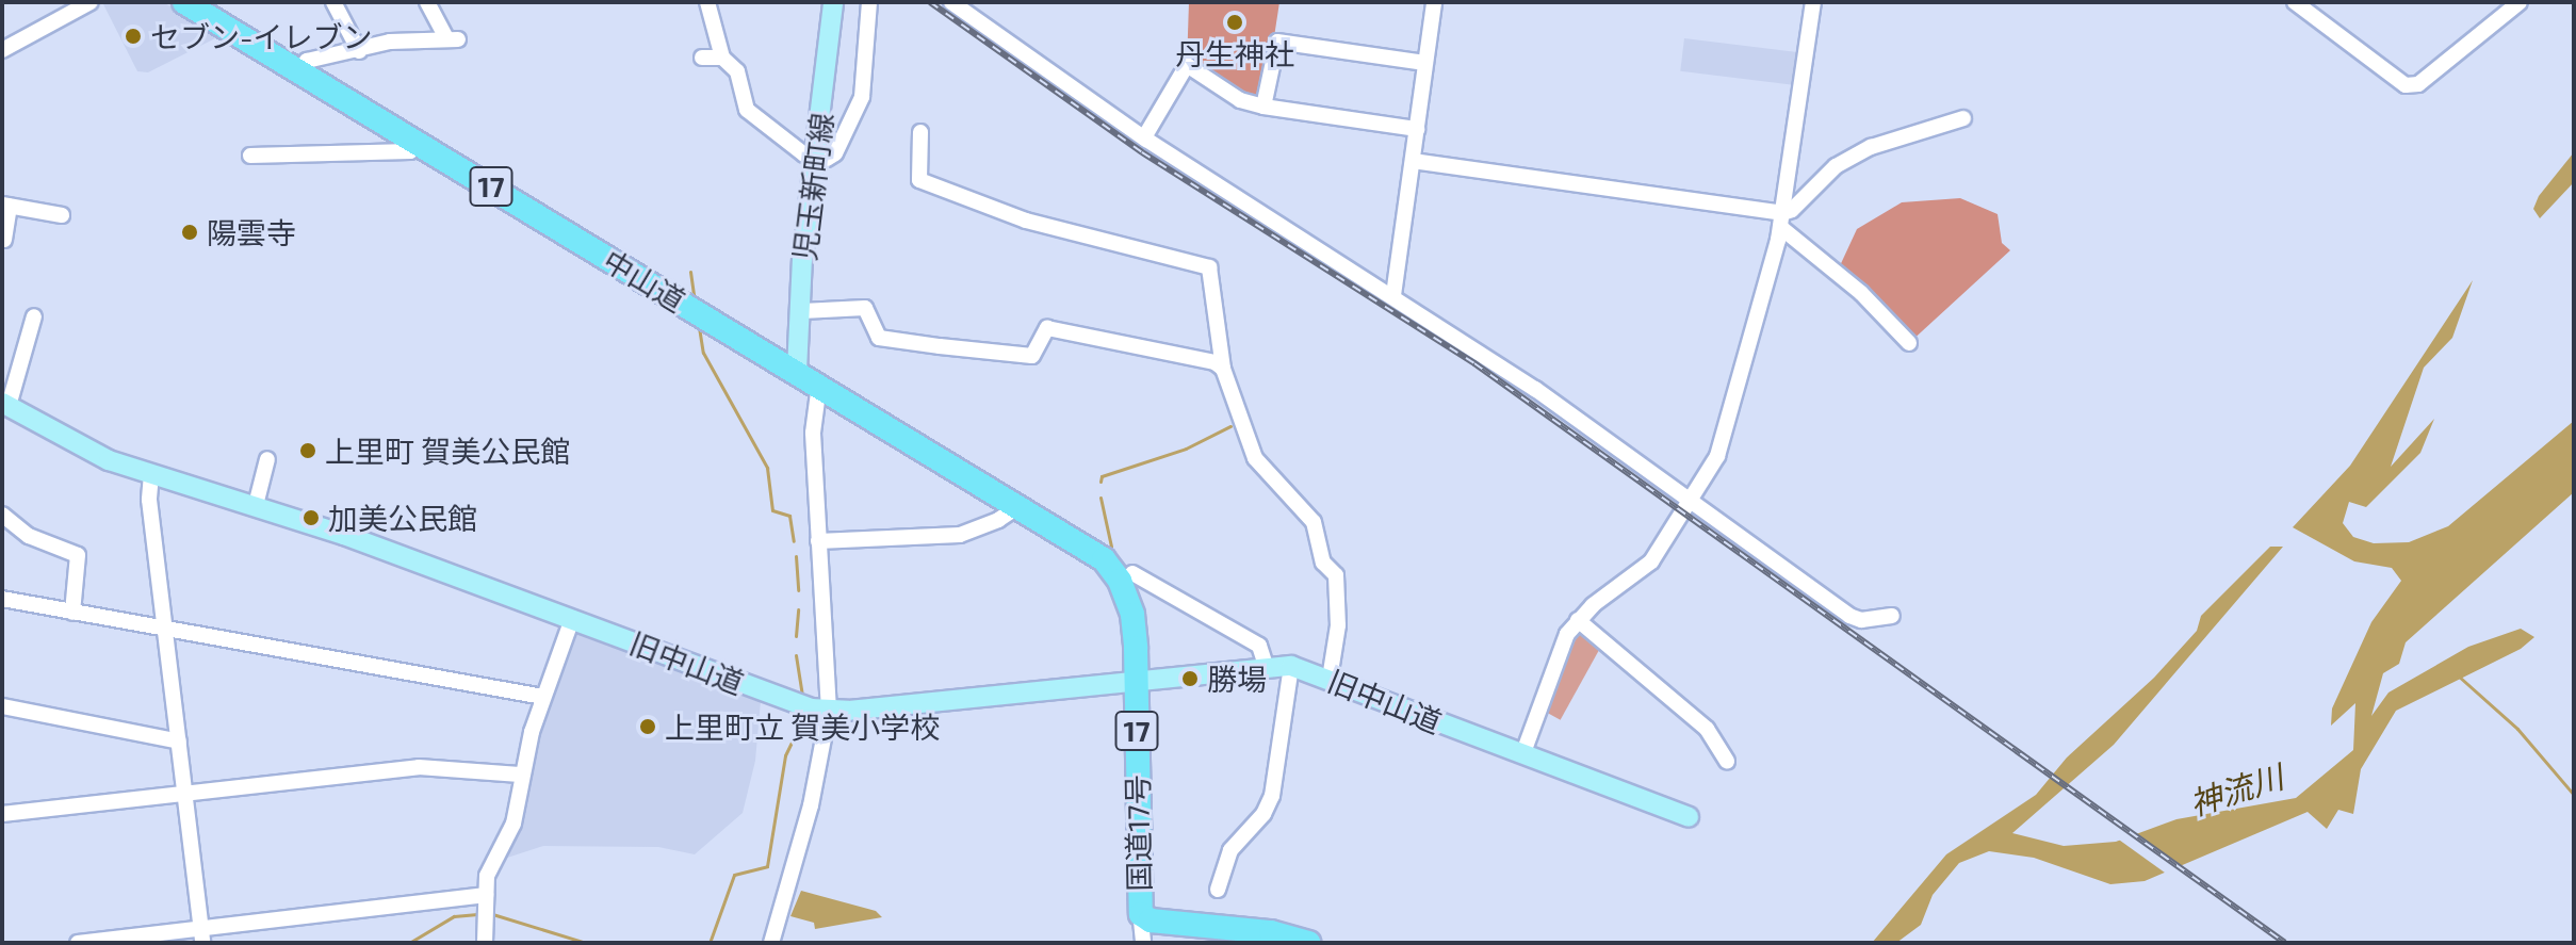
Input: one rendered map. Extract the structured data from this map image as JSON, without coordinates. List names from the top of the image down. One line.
{"streets":{"highway":["17","中山道","国道17号"],"main road":["児玉新町線","旧中山道"]},"crossings":[["児玉新町線","中山道"],["中山道","国道17号"],["旧中山道","国道17号"]],"water":["神流川"],"places":["丹生神社","セブン-イレブン","陽雲寺","上里町 賀美公民館","加美公民館","勝場","上里町立 賀美小学校"]}
